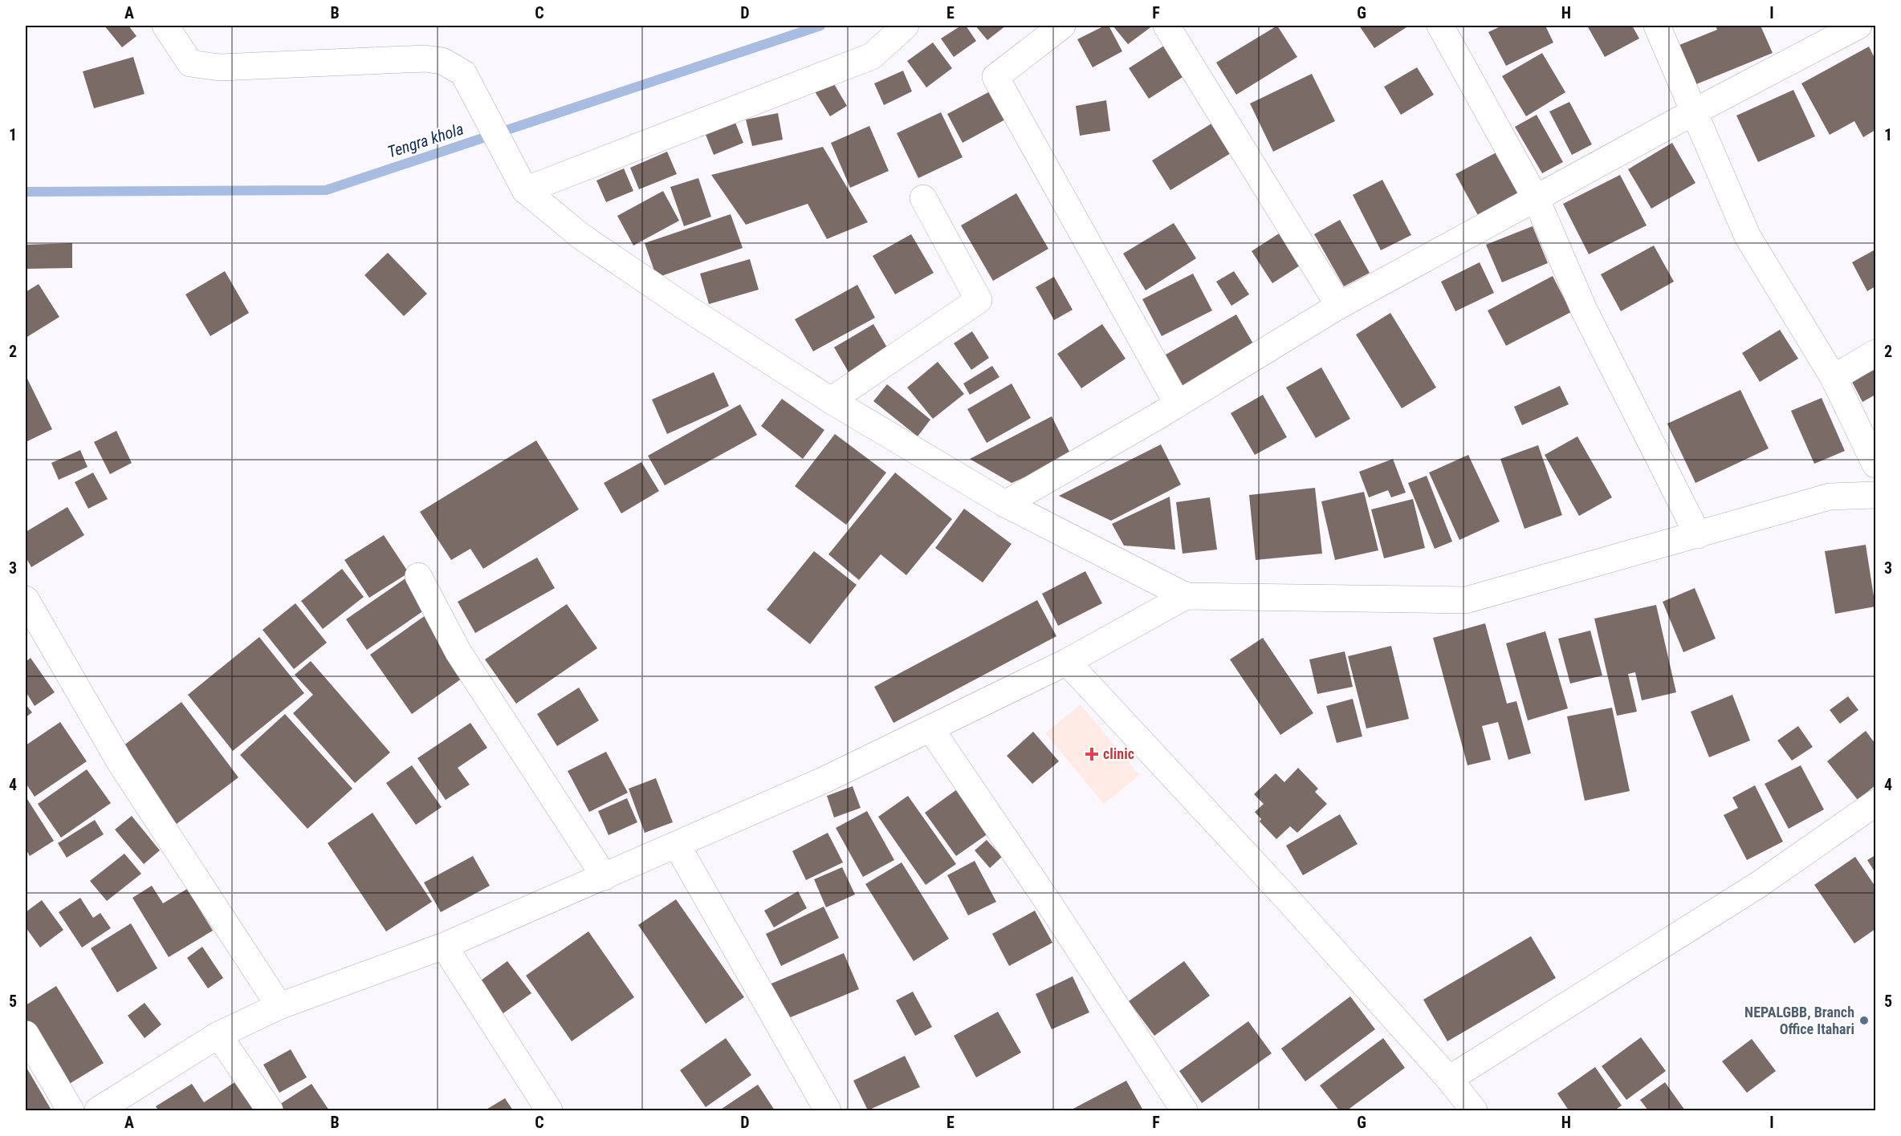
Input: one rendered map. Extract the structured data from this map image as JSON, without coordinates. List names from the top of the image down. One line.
{"water":["Tengra khola"],"places":{"health":["clinic"],"other":["NEPALGBB, Branch Office Itahari"]},"grid":{"columns":["A","B","C","D","E","F","G","H","I"],"rows":["1","2","3","4","5"]}}
